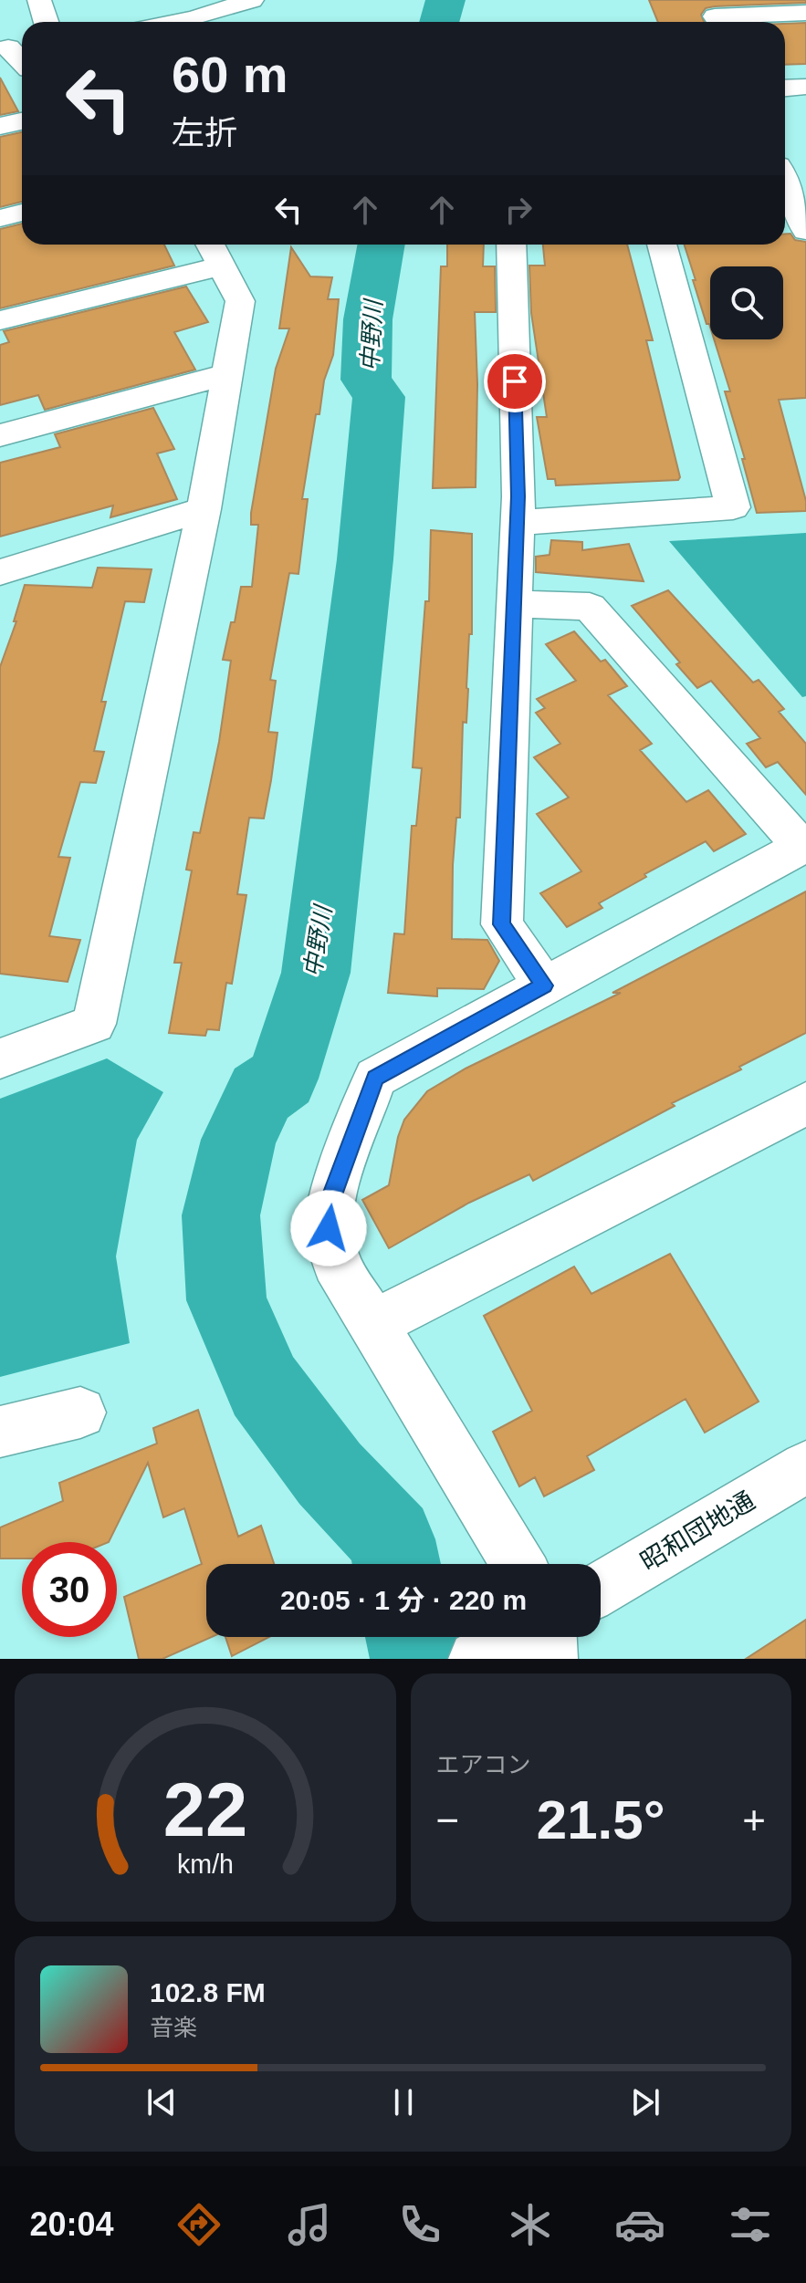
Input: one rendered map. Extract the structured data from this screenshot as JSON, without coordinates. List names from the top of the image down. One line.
{"streets":{"street":["昭和団地通"]},"water":["中野川"],"page":{"turn":["60 m","左折"],"limit":"30","trip":"20:05 · 1 分 · 220 m","tile":"エアコン","heat":["−","21.5°","+"],"song":["102.8 FM","音楽"],"tabs":"20:04","gauge":["22","km/h"]}}
